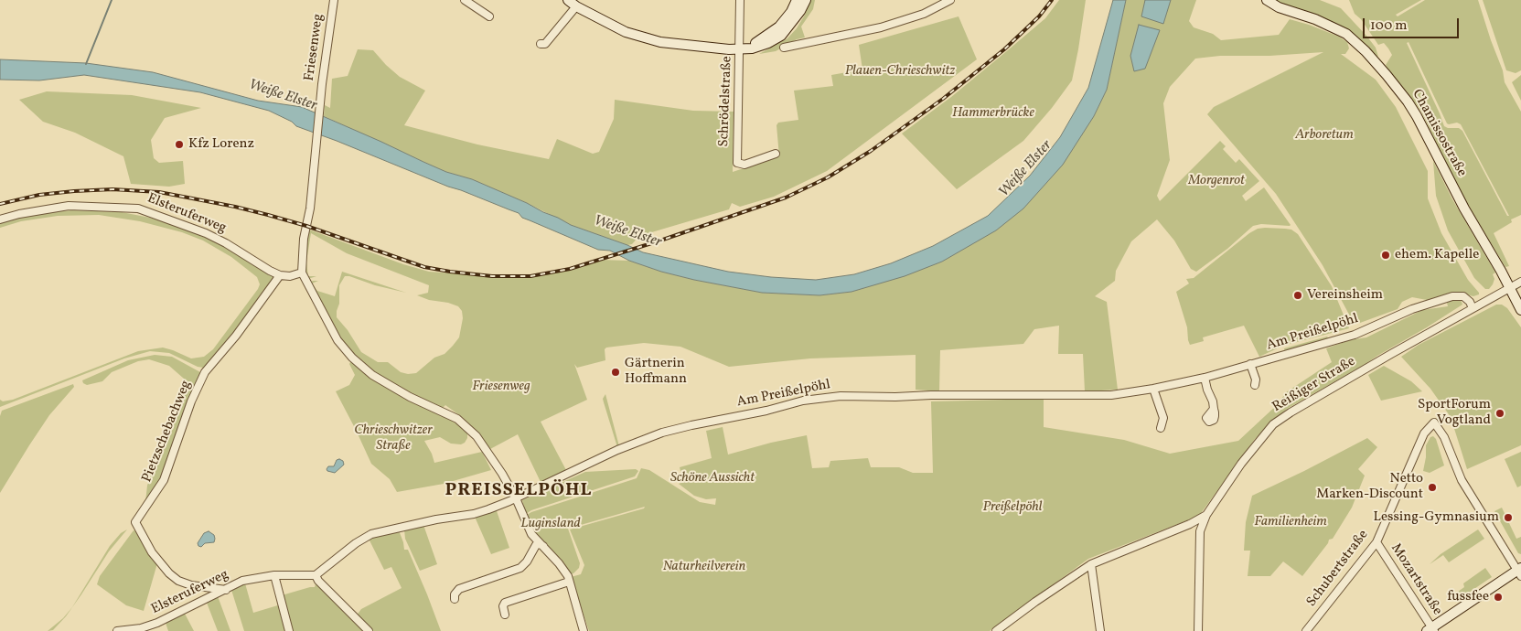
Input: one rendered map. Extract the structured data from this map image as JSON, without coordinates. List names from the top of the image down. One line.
{"streets":{"street":["Friesenweg","Schrödelstraße","Chamissostraße","Elsteruferweg","Am Preißelpöhl","Reißiger Straße","Pietzschebachweg","Schubertstraße","Mozartstraße"]},"crossings":[["Chamissostraße","Reißiger Straße"],["Elsteruferweg","Pietzschebachweg"],["Am Preißelpöhl","Reißiger Straße"],["Schubertstraße","Mozartstraße"]],"districts":["PREISSELPÖHL"],"water":["Weiße Elster"],"parks":["Plauen-Chrieschwitz","Hammerbrücke","Arboretum","Morgenrot","Friesenweg","Chrieschwitzer Straße","Schöne Aussicht","Preißelpöhl","Familienheim","Luginsland","Naturheilverein"],"places":["Kfz Lorenz","ehem. Kapelle","Vereinsheim","Gärtnerin Hoffmann","SportForum Vogtland","Netto Marken-Discount","Lessing-Gymnasium","fussfee"],"scale_bar":"100 m"}
